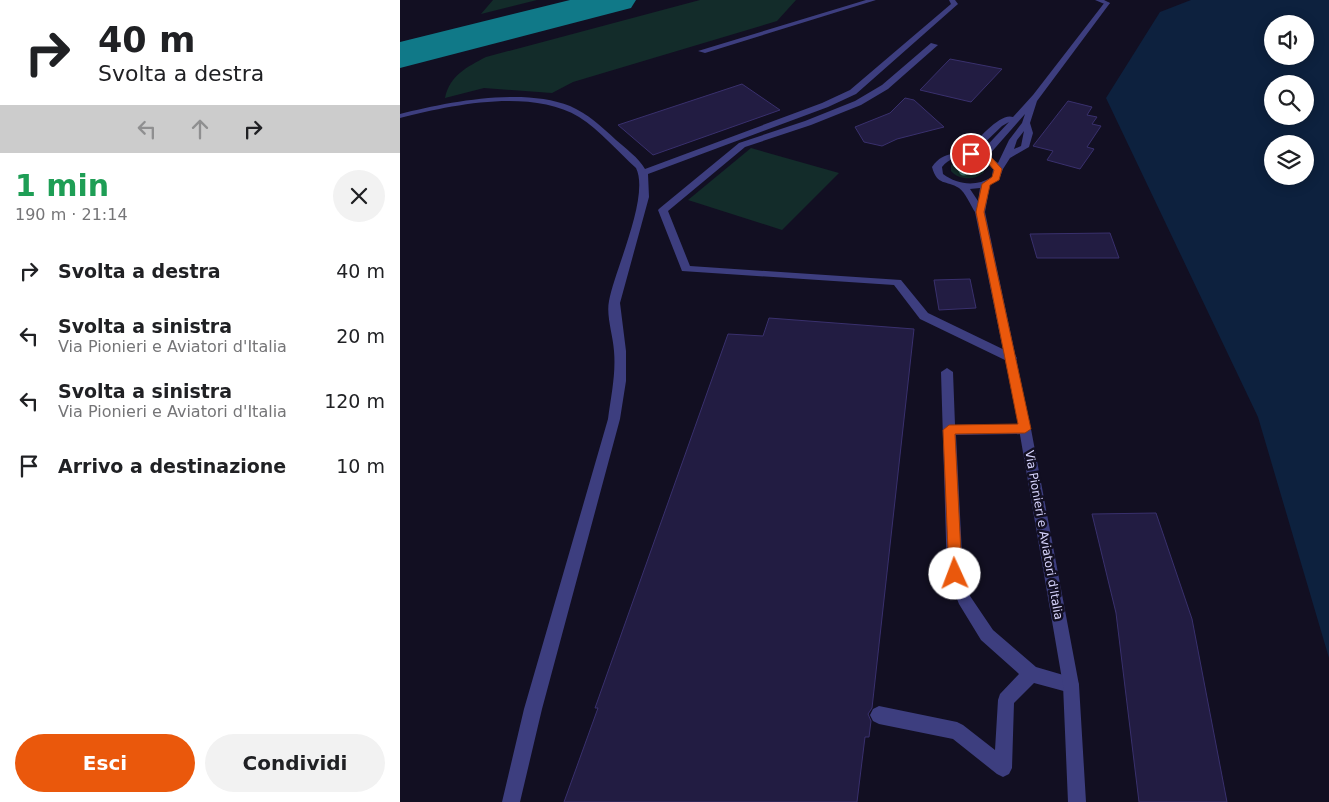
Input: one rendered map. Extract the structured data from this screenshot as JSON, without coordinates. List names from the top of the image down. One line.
{"streets":{"street":["Via Pionieri e Aviatori d'Italia"]},"page":{"turn":["40 m","Svolta a destra"],"heading":["1 min","190 m · 21:14"],"list":[{"name":"Svolta a destra","value":"40 m"},{"name":"Svolta a sinistra","note":"Via Pionieri e Aviatori d'Italia","value":"20 m"},{"name":"Svolta a sinistra","note":"Via Pionieri e Aviatori d'Italia","value":"120 m"},{"name":"Arrivo a destinazione","value":"10 m"}],"buttons":["Esci","Condividi"]}}
